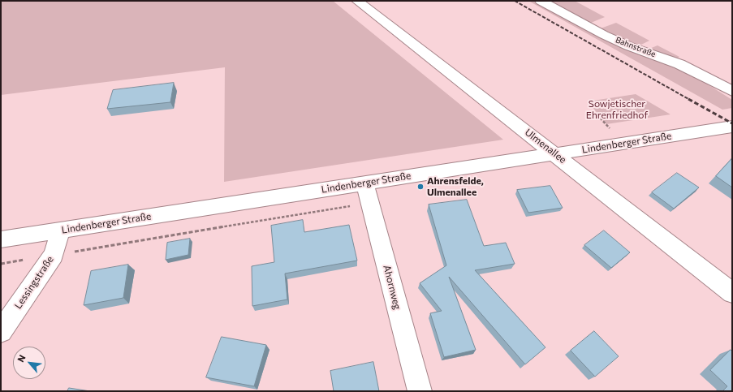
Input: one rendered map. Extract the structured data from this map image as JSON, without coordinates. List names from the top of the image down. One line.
{"streets":{"street":["Bahnstraße","Lindenberger Straße","Ulmenallee","Lessingstraße","Ahornweg"]},"crossings":[["Lindenberger Straße","Ulmenallee"],["Lindenberger Straße","Lessingstraße"],["Lindenberger Straße","Ahornweg"]],"parks":["Sowjetischer Ehrenfriedhof"],"places":["Ahrensfelde, Ulmenallee"],"north":"top left"}
